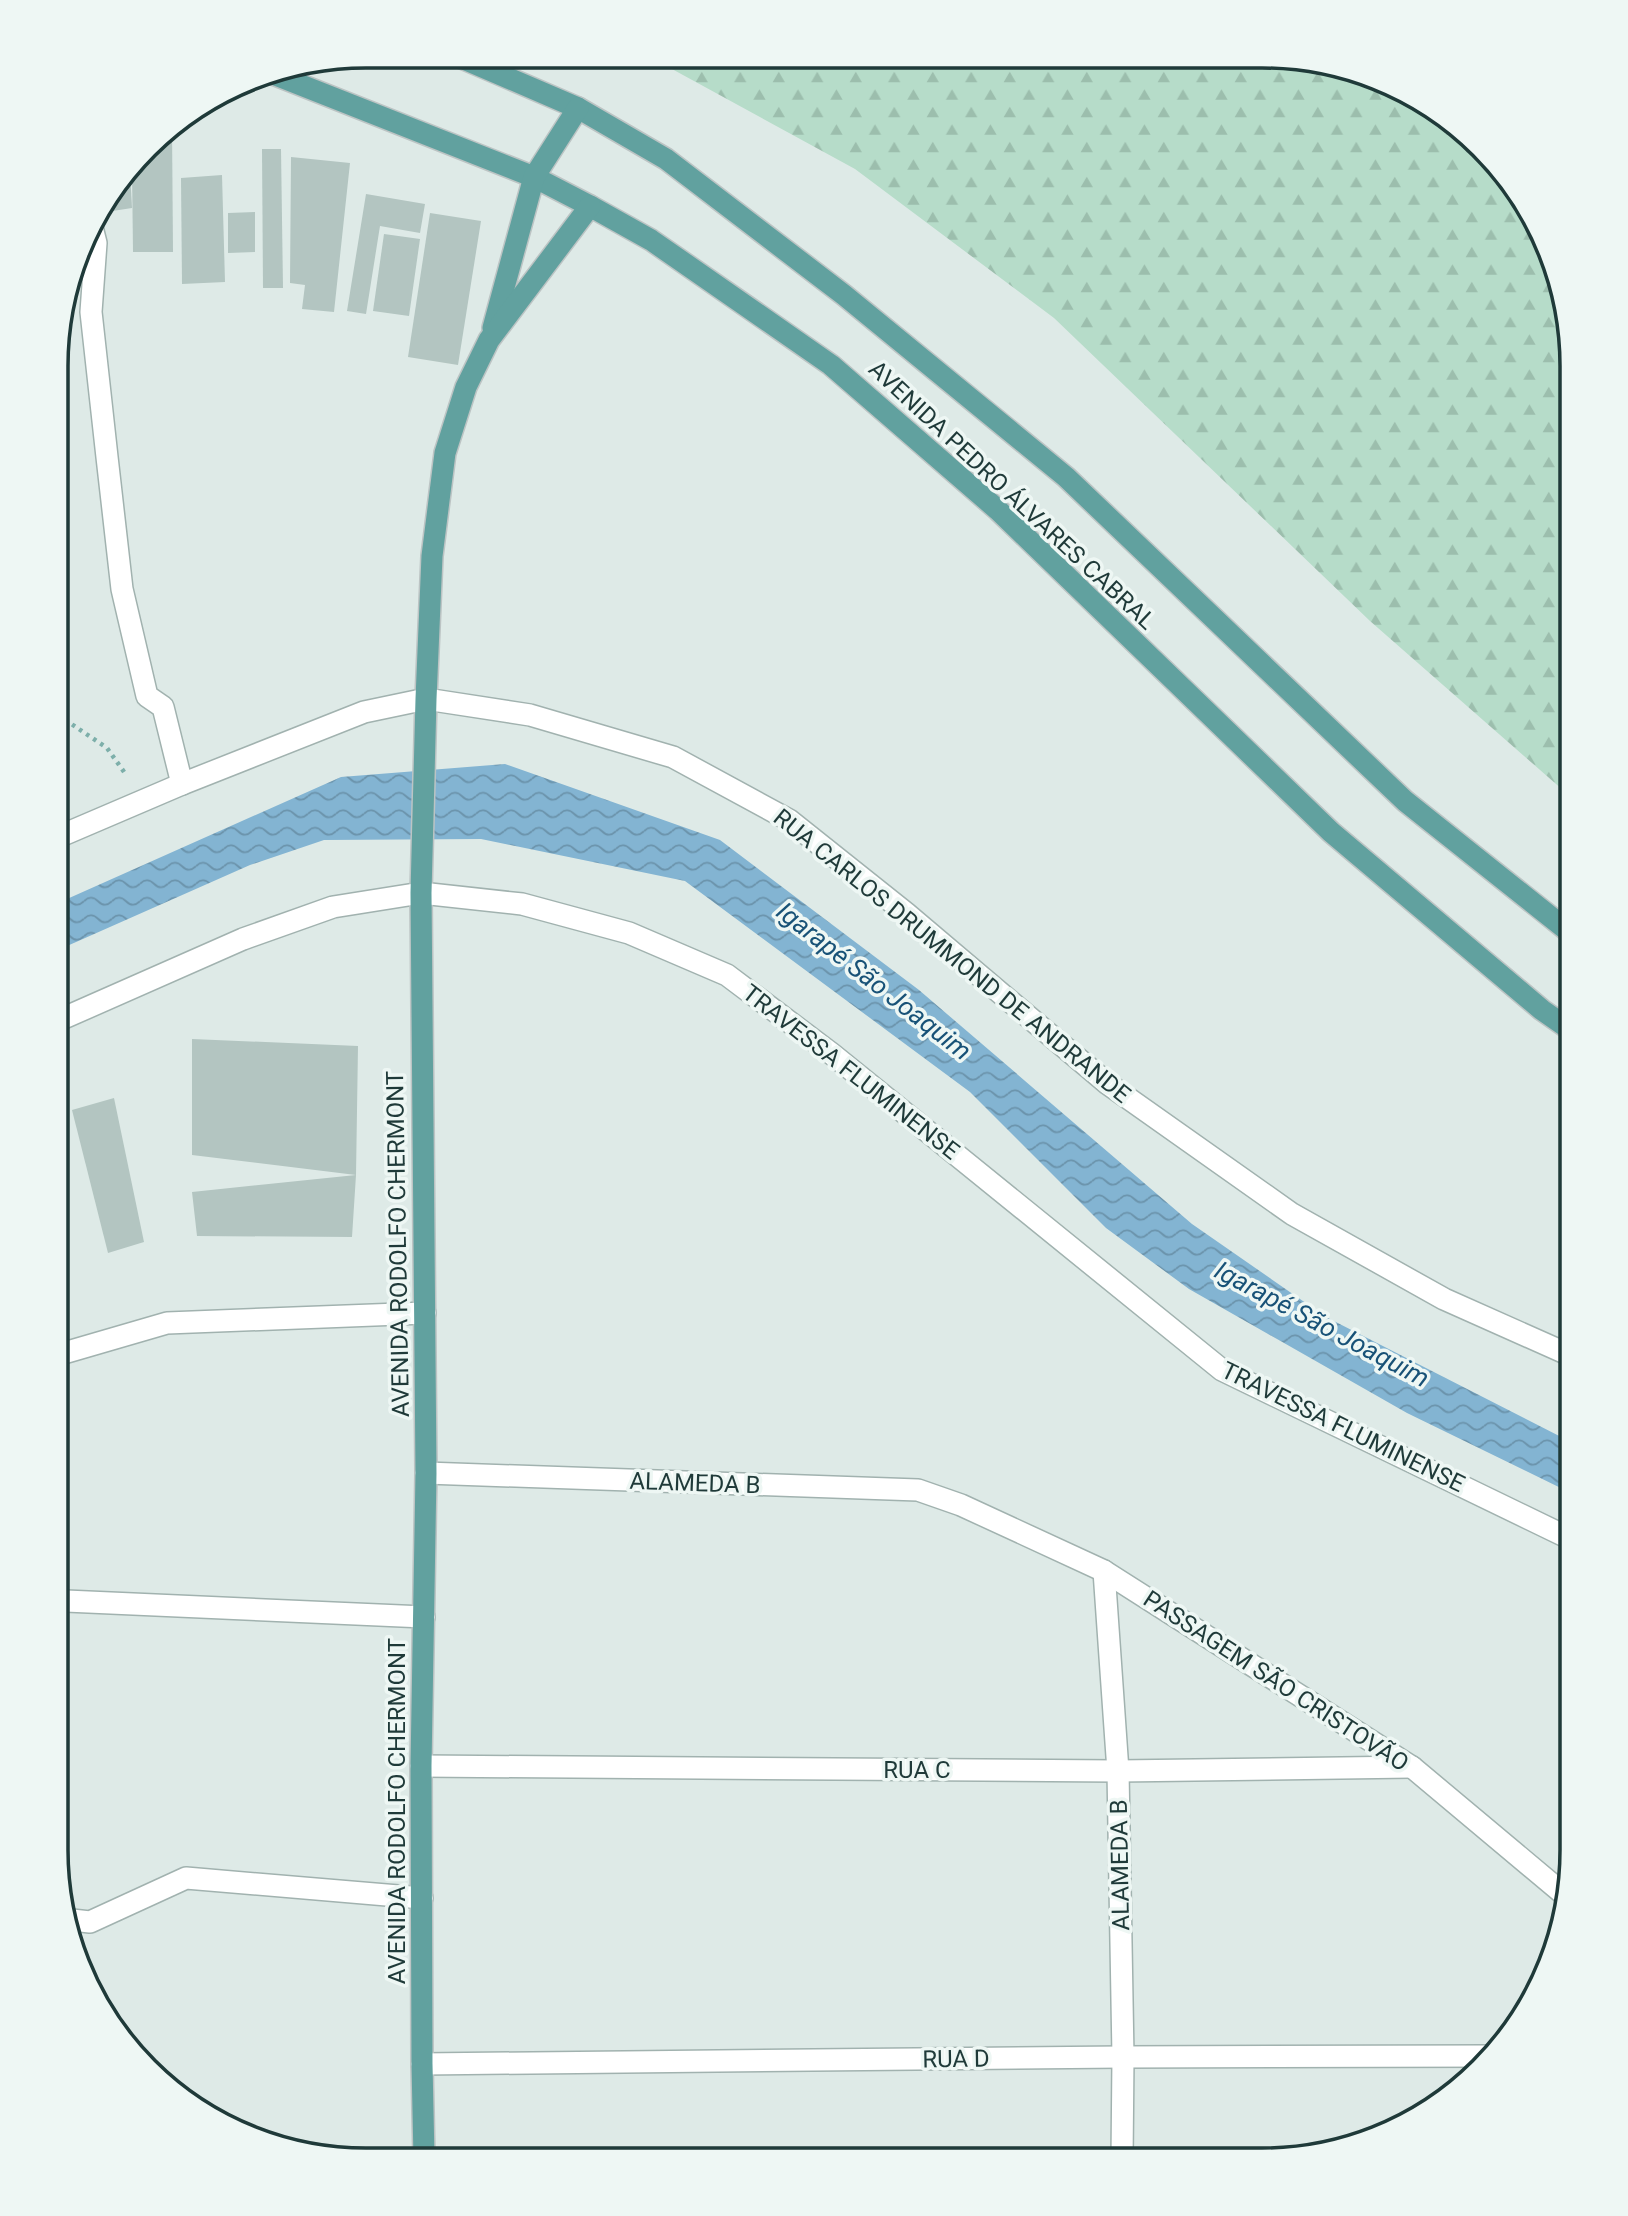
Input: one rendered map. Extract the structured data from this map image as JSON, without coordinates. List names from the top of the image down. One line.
{"streets":{"main road":["AVENIDA PEDRO ÁLVARES CABRAL","AVENIDA RODOLFO CHERMONT"],"street":["RUA CARLOS DRUMMOND DE ANDRANDE","TRAVESSA FLUMINENSE","ALAMEDA B","PASSAGEM SÃO CRISTOVÃO","RUA C","RUA D"]},"crossings":[["AVENIDA PEDRO ÁLVARES CABRAL","AVENIDA RODOLFO CHERMONT"],["RUA CARLOS DRUMMOND DE ANDRANDE","AVENIDA RODOLFO CHERMONT"],["TRAVESSA FLUMINENSE","AVENIDA RODOLFO CHERMONT"],["AVENIDA RODOLFO CHERMONT","ALAMEDA B"],["AVENIDA RODOLFO CHERMONT","RUA C"],["AVENIDA RODOLFO CHERMONT","RUA D"],["ALAMEDA B","PASSAGEM SÃO CRISTOVÃO"],["ALAMEDA B","RUA C"],["ALAMEDA B","RUA D"],["PASSAGEM SÃO CRISTOVÃO","RUA C"]],"water":["Igarapé São Joaquim"]}
